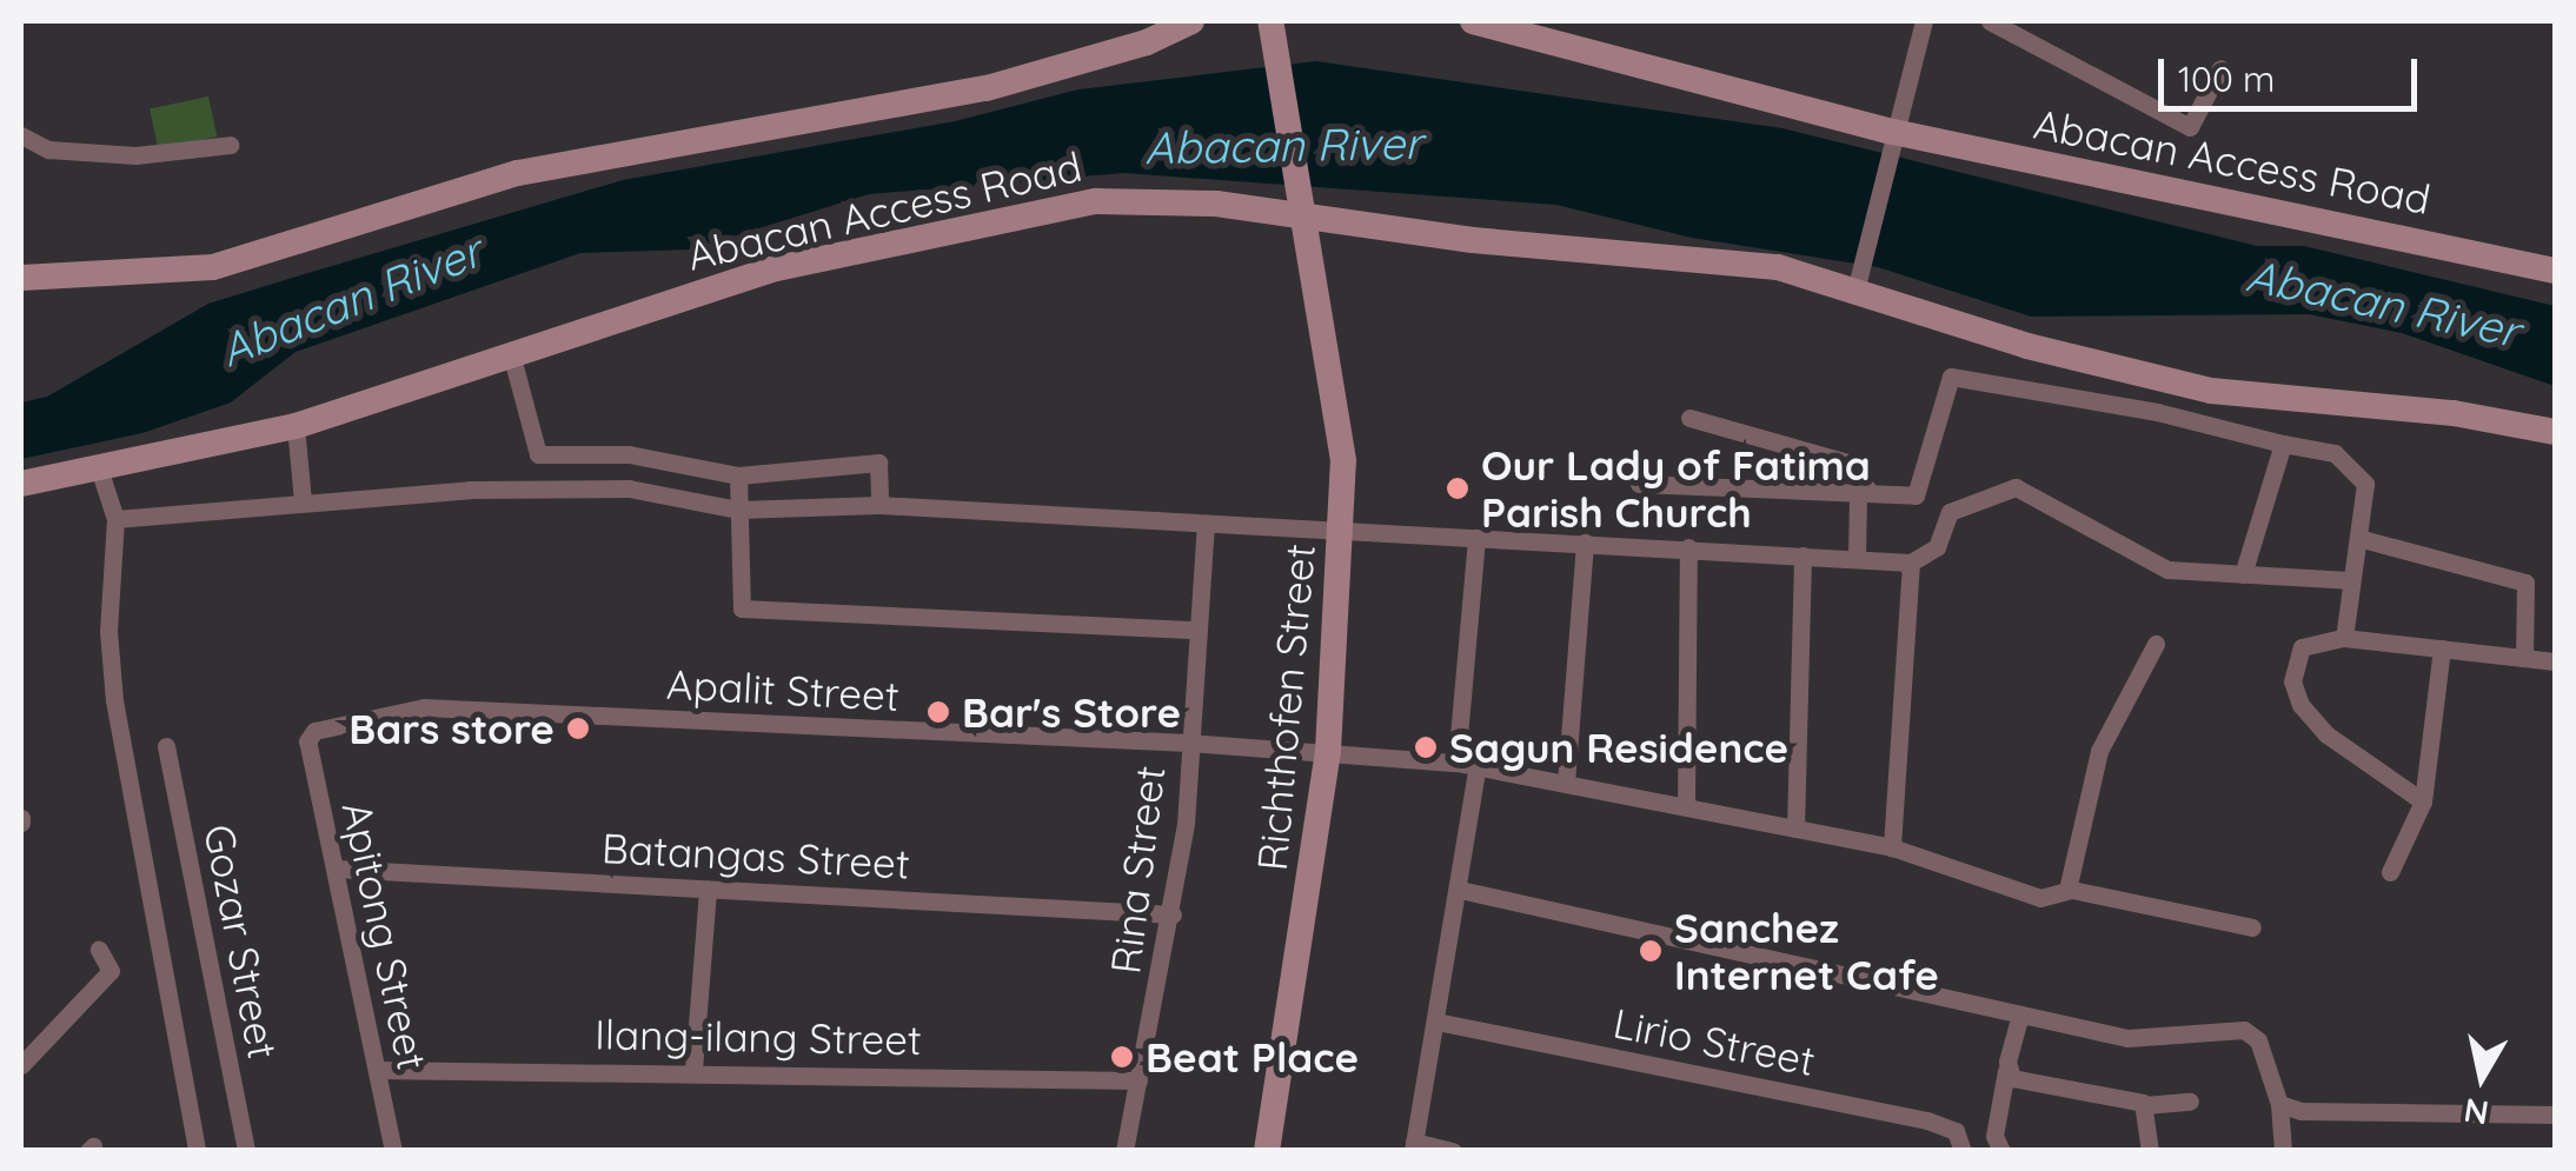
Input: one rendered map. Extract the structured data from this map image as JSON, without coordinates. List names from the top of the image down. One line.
{"streets":{"street":["Abacan Access Road","Apalit Street","Richthofen Street","Batangas Street","Rina Street","Apitong Street","Gozar Street","Ilang-ilang Street","Lirio Street"]},"crossings":[["Apalit Street","Richthofen Street"],["Apalit Street","Rina Street"],["Apalit Street","Apitong Street"],["Batangas Street","Rina Street"],["Batangas Street","Apitong Street"],["Rina Street","Ilang-ilang Street"],["Apitong Street","Ilang-ilang Street"]],"water":["Abacan River"],"places":["Our Lady of Fatima Parish Church","Bar's Store","Bars store","Sagun Residence","Sanchez Internet Cafe","Beat Place"],"scale_bar":"100 m","north":"bottom"}
